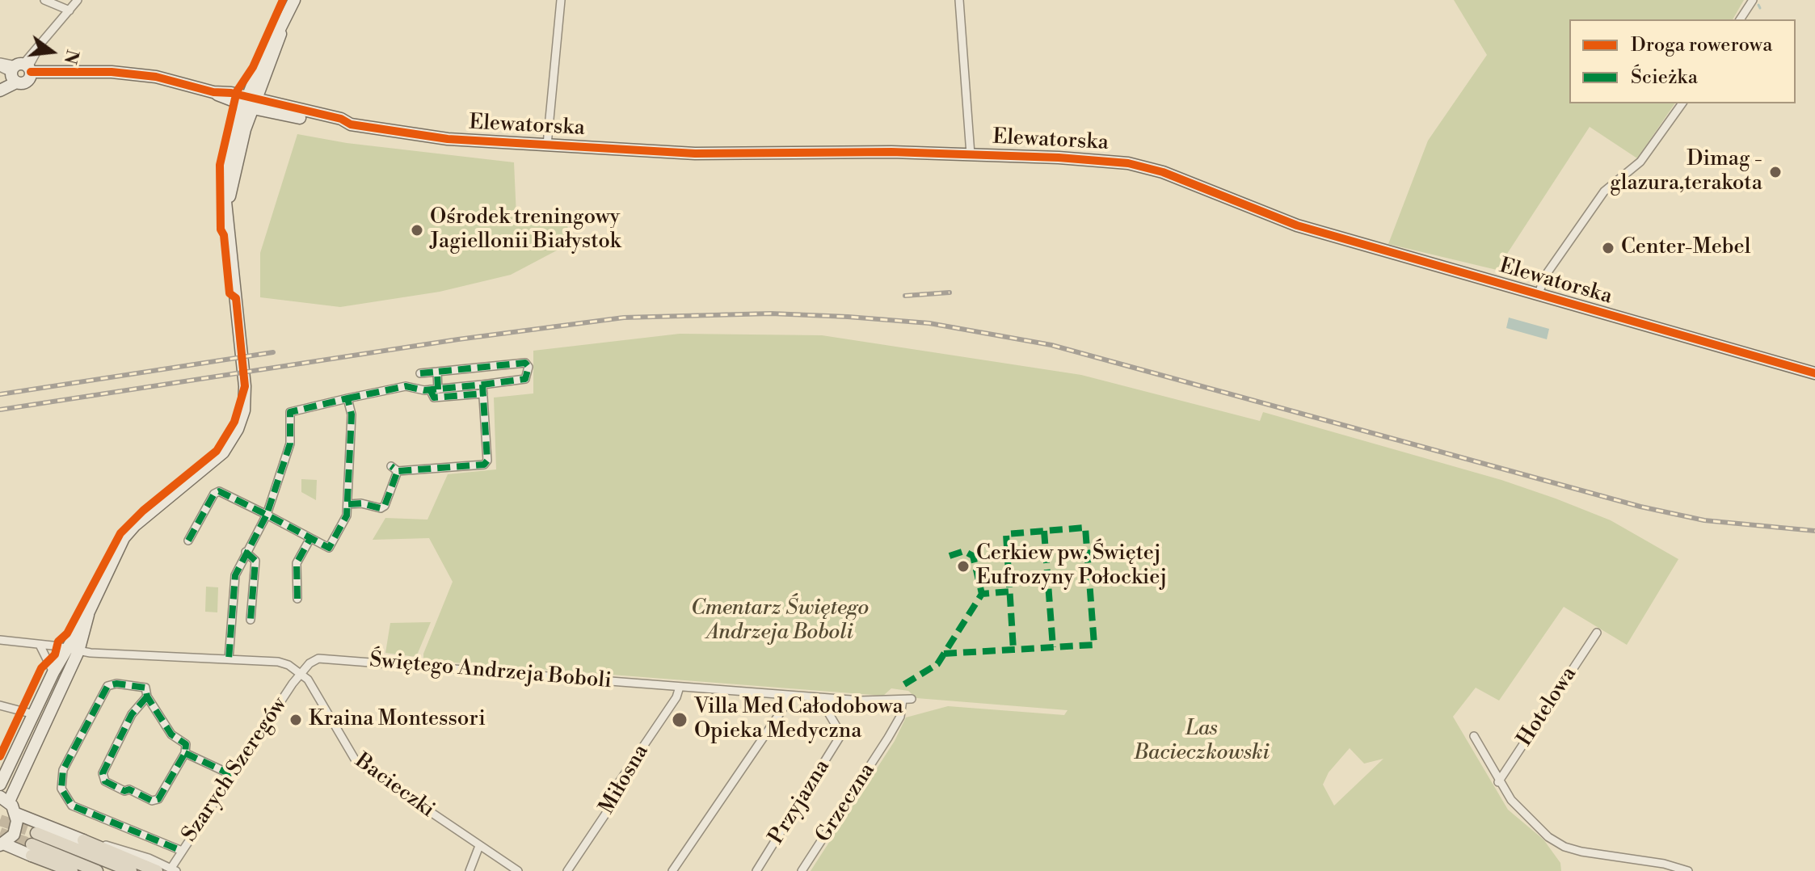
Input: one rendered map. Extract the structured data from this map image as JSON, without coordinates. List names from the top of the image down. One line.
{"streets":{"street":["Elewatorska","Świętego Andrzeja Boboli","Hotelowa","Szarych Szeregów","Miłosna","Bacieczki","Przyjazna","Grzeczna"]},"crossings":[["Świętego Andrzeja Boboli","Szarych Szeregów"],["Świętego Andrzeja Boboli","Miłosna"],["Świętego Andrzeja Boboli","Bacieczki"],["Świętego Andrzeja Boboli","Przyjazna"],["Świętego Andrzeja Boboli","Grzeczna"],["Szarych Szeregów","Bacieczki"]],"parks":["Cmentarz Świętego Andrzeja Boboli","Las Bacieczkowski"],"places":["Dimag - glazura,terakota","Ośrodek treningowy Jagiellonii Białystok","Center-Mebel","Cerkiew pw. Świętej Eufrozyny Połockiej","Kraina Montessori","Villa Med Całodobowa Opieka Medyczna"],"legend":["Droga rowerowa","Ścieżka"],"north":"right"}
